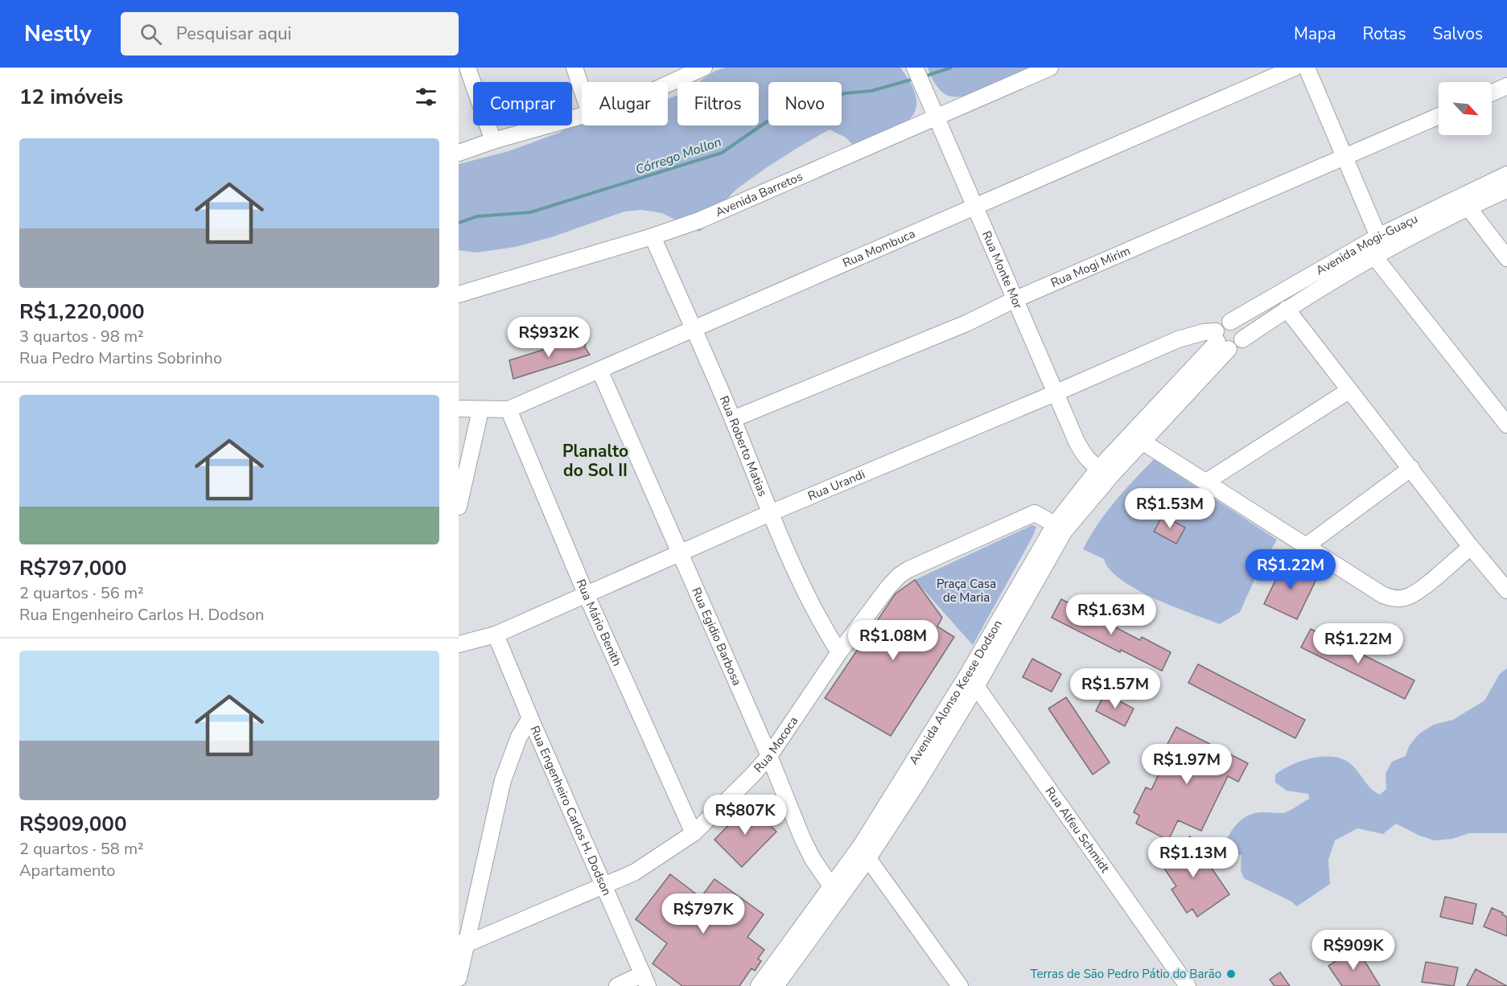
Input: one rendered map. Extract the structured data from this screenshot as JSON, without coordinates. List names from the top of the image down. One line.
{"streets":{"street":["Avenida Barretos","Avenida Mogi-Guaçu","Rua Mombuca","Rua Mogi Mirim","Rua Monte Mor","Rua Roberto Matias","Rua Urandi","Rua Mário Benith","Rua Egidio Barbosa","Avenida Alonso Keese Dodson","Rua Mococa","Rua Engenheiro Carlos H. Dodson","Rua Alfeu Schmidt"]},"crossings":[["Avenida Barretos","Rua Monte Mor"],["Avenida Barretos","Rua Roberto Matias"],["Avenida Mogi-Guaçu","Rua Urandi"],["Avenida Mogi-Guaçu","Avenida Alonso Keese Dodson"],["Rua Mombuca","Rua Monte Mor"],["Rua Mombuca","Rua Roberto Matias"],["Rua Mombuca","Rua Mário Benith"],["Rua Mombuca","Rua Egidio Barbosa"],["Rua Mogi Mirim","Rua Monte Mor"],["Rua Mogi Mirim","Rua Roberto Matias"],["Rua Monte Mor","Rua Urandi"],["Rua Monte Mor","Avenida Alonso Keese Dodson"],["Rua Roberto Matias","Rua Urandi"],["Rua Roberto Matias","Rua Mococa"],["Rua Urandi","Rua Mário Benith"],["Rua Urandi","Rua Egidio Barbosa"],["Rua Urandi","Avenida Alonso Keese Dodson"],["Rua Urandi","Rua Engenheiro Carlos H. Dodson"],["Rua Mário Benith","Rua Mococa"],["Rua Egidio Barbosa","Avenida Alonso Keese Dodson"],["Rua Egidio Barbosa","Rua Mococa"],["Avenida Alonso Keese Dodson","Rua Mococa"],["Avenida Alonso Keese Dodson","Rua Alfeu Schmidt"],["Rua Mococa","Rua Engenheiro Carlos H. Dodson"]],"districts":["Planalto do Sol II"],"water":["Córrego Mollon"],"parks":["Praça Casa de Maria"],"places":["Terras de São Pedro Pátio do Barão"],"north":"bottom right","page":{"header":"Nestly","search":"Pesquisar aqui","nav":["Mapa","Rotas","Salvos"],"heading":"12 imóveis","chip":["Comprar","Alugar","Filtros","Novo"],"list":[{"name":"R$1,220,000","note":"3 quartos · 98 m² · Rua Pedro Martins Sobrinho"},{"name":"R$797,000","note":"2 quartos · 56 m² · Rua Engenheiro Carlos H. Dodson"},{"name":"R$909,000","note":"2 quartos · 58 m² · Apartamento"}],"price":["R$932K","R$1.53M","R$1.22M","R$1.63M","R$1.08M","R$1.22M","R$1.57M","R$1.97M","R$807K","R$1.13M","R$797K","R$909K"]}}
